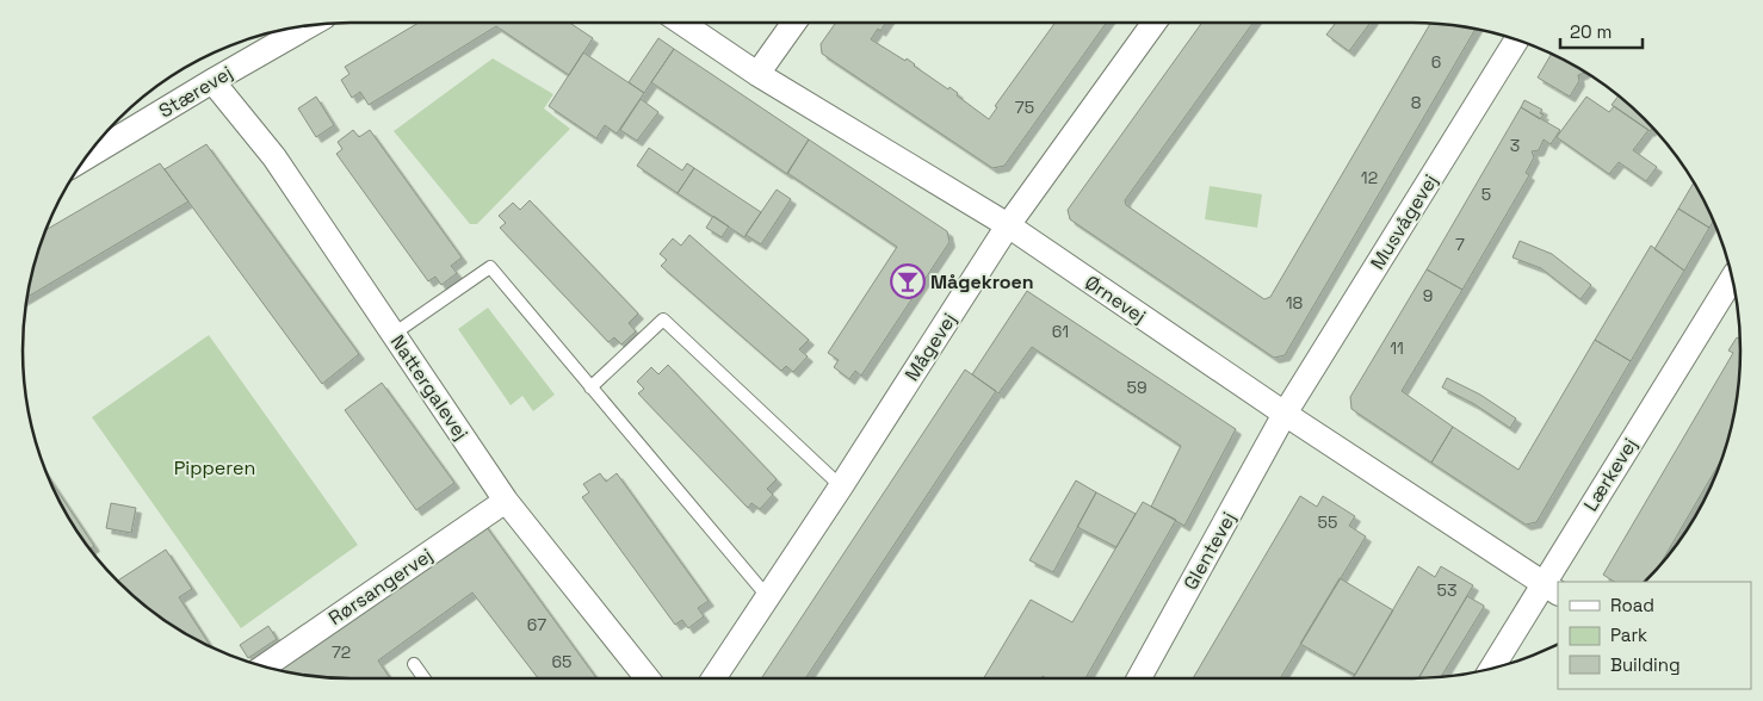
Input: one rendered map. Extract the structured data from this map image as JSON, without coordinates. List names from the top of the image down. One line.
{"streets":{"street":["Stærevej","Musvågevej","Ørnevej","Mågevej","Nattergalevej","Lærkevej","Glentevej","Rørsangervej"]},"crossings":[["Stærevej","Nattergalevej"],["Musvågevej","Ørnevej"],["Musvågevej","Glentevej"],["Ørnevej","Mågevej"],["Ørnevej","Lærkevej"],["Ørnevej","Glentevej"],["Nattergalevej","Rørsangervej"]],"parks":["Pipperen"],"places":{"bar":["Mågekroen"]},"house_numbers":["6","8","75","3","12","5","7","9","18","61","11","59","55","53","67","72","65"],"legend":["Road","Park","Building"],"scale_bar":"20 m"}
